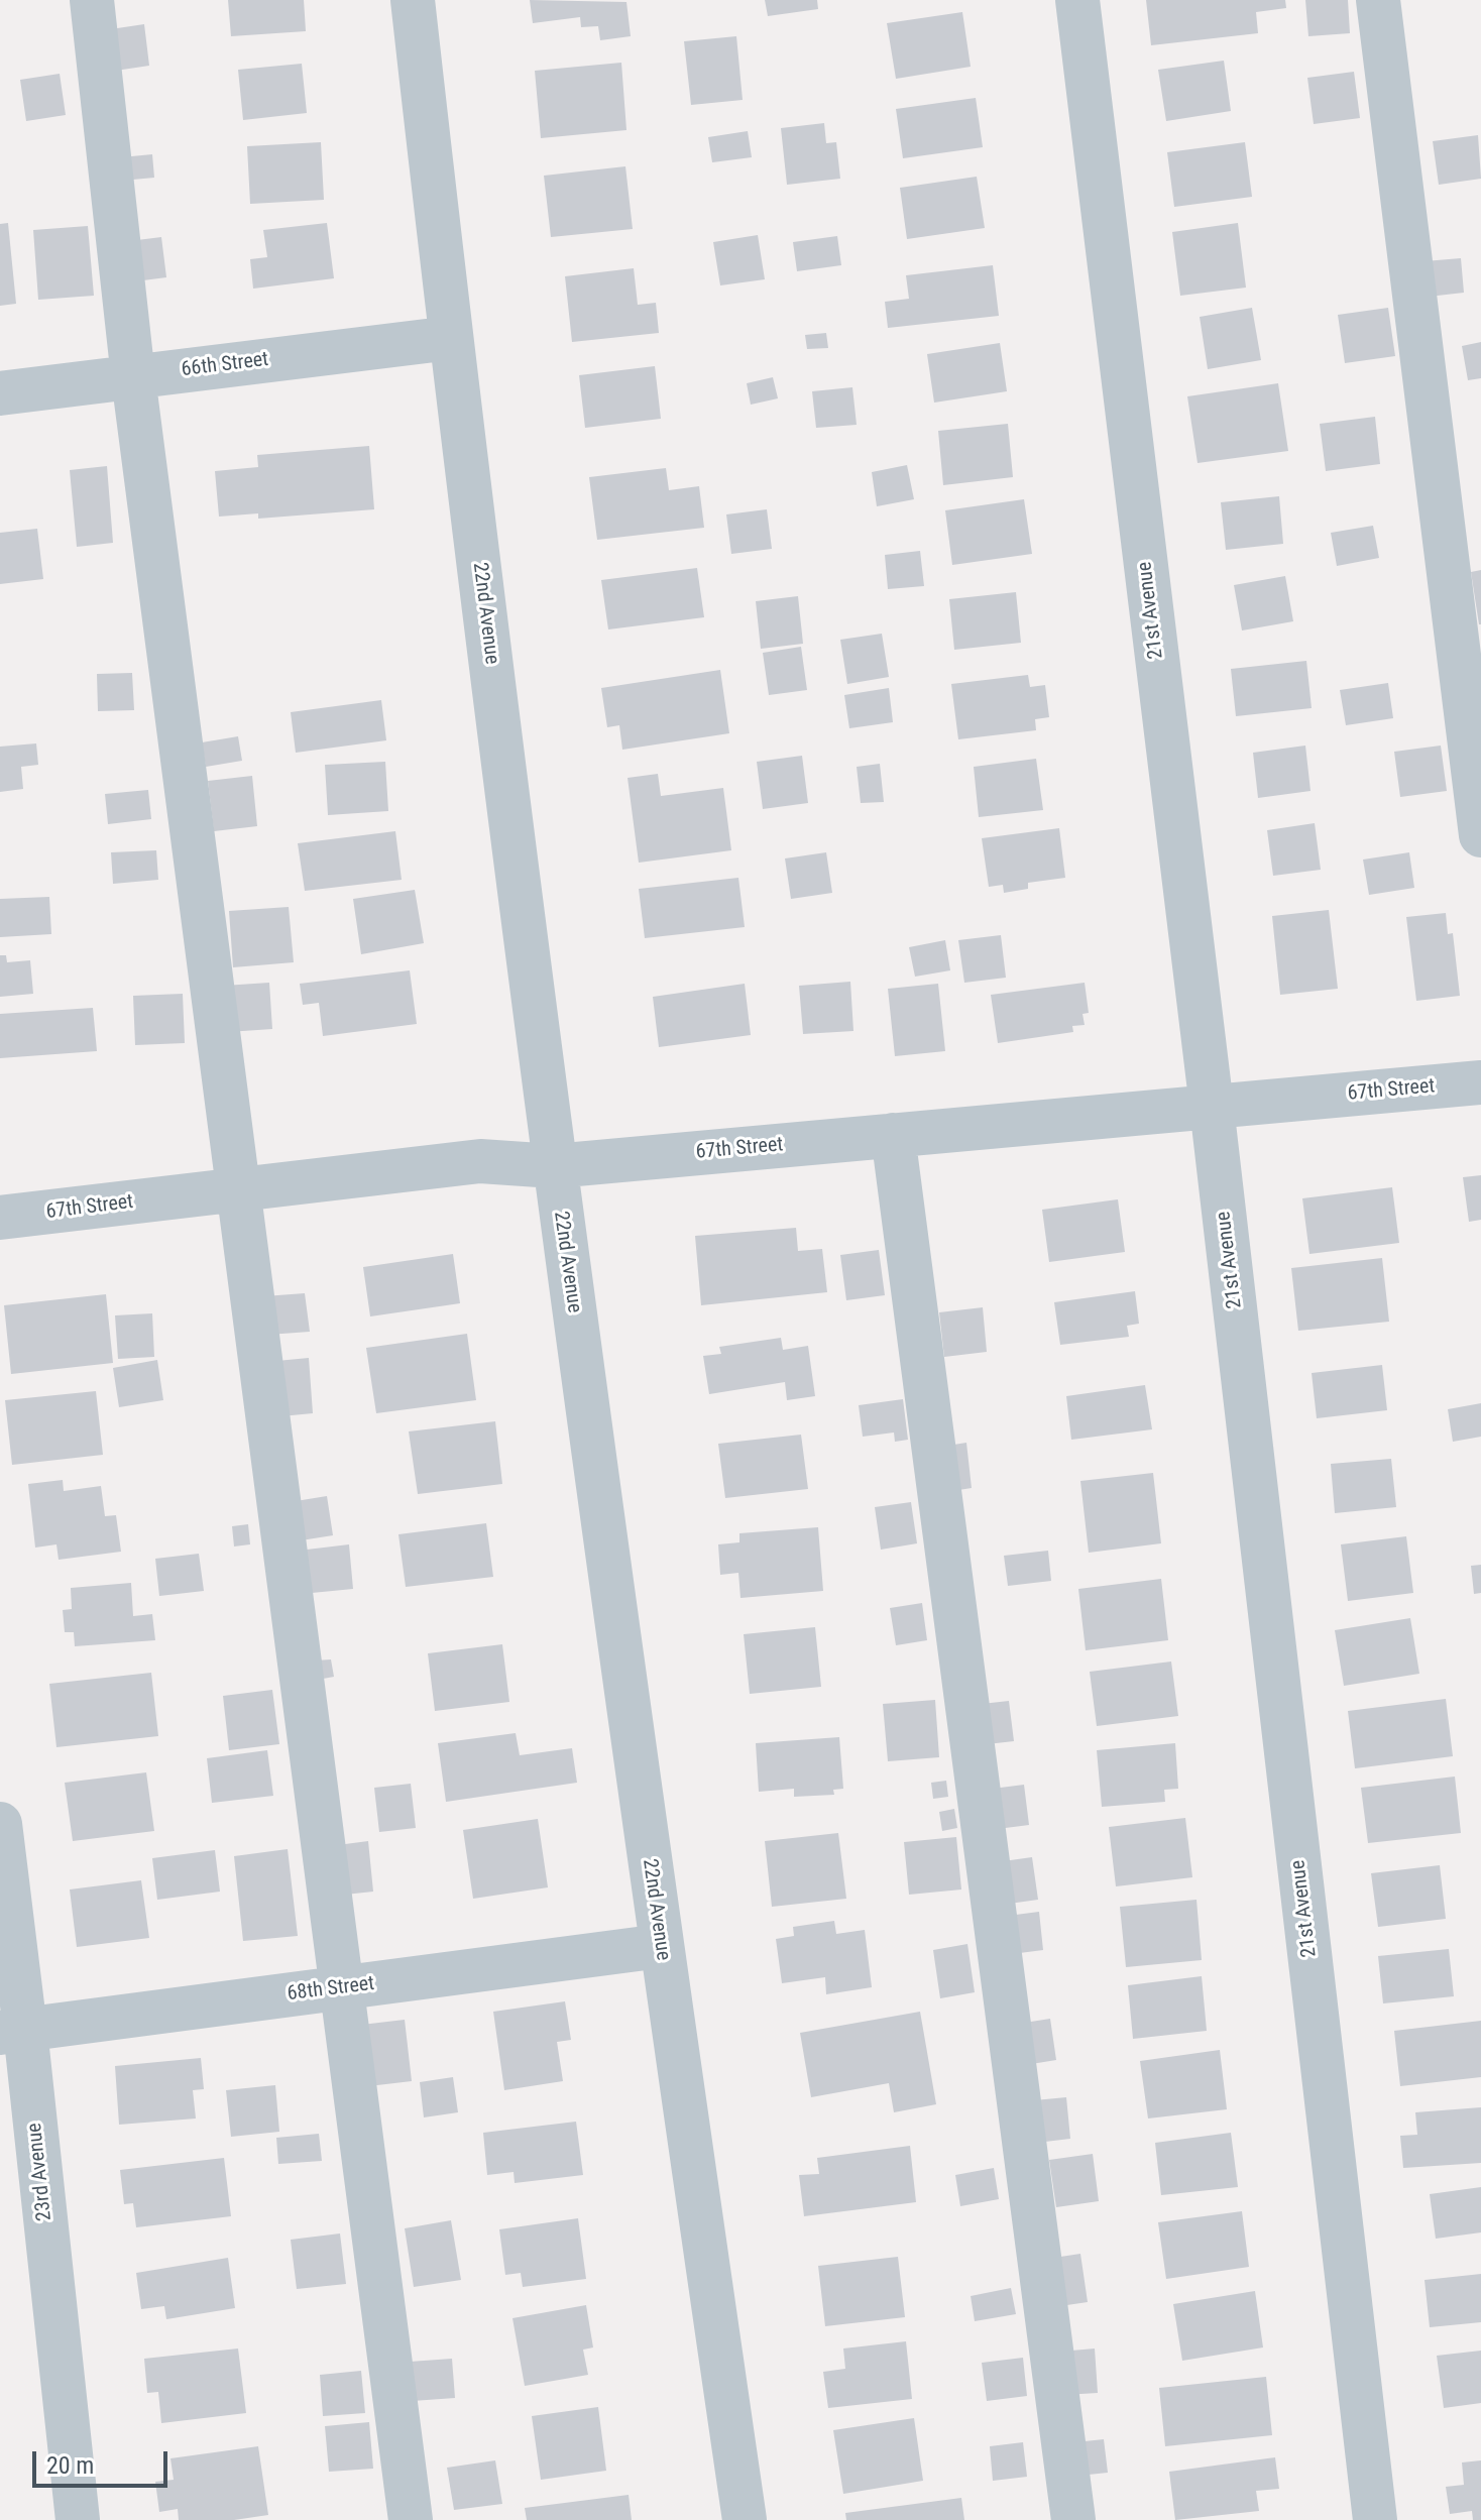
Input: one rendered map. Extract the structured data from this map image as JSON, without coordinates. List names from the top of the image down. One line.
{"streets":{"street":["66th Street","21st Avenue","22nd Avenue","67th Street","68th Street","23rd Avenue"]},"crossings":[["66th Street","22nd Avenue"],["21st Avenue","67th Street"],["22nd Avenue","67th Street"],["22nd Avenue","68th Street"],["68th Street","23rd Avenue"]],"scale_bar":"20 m"}
